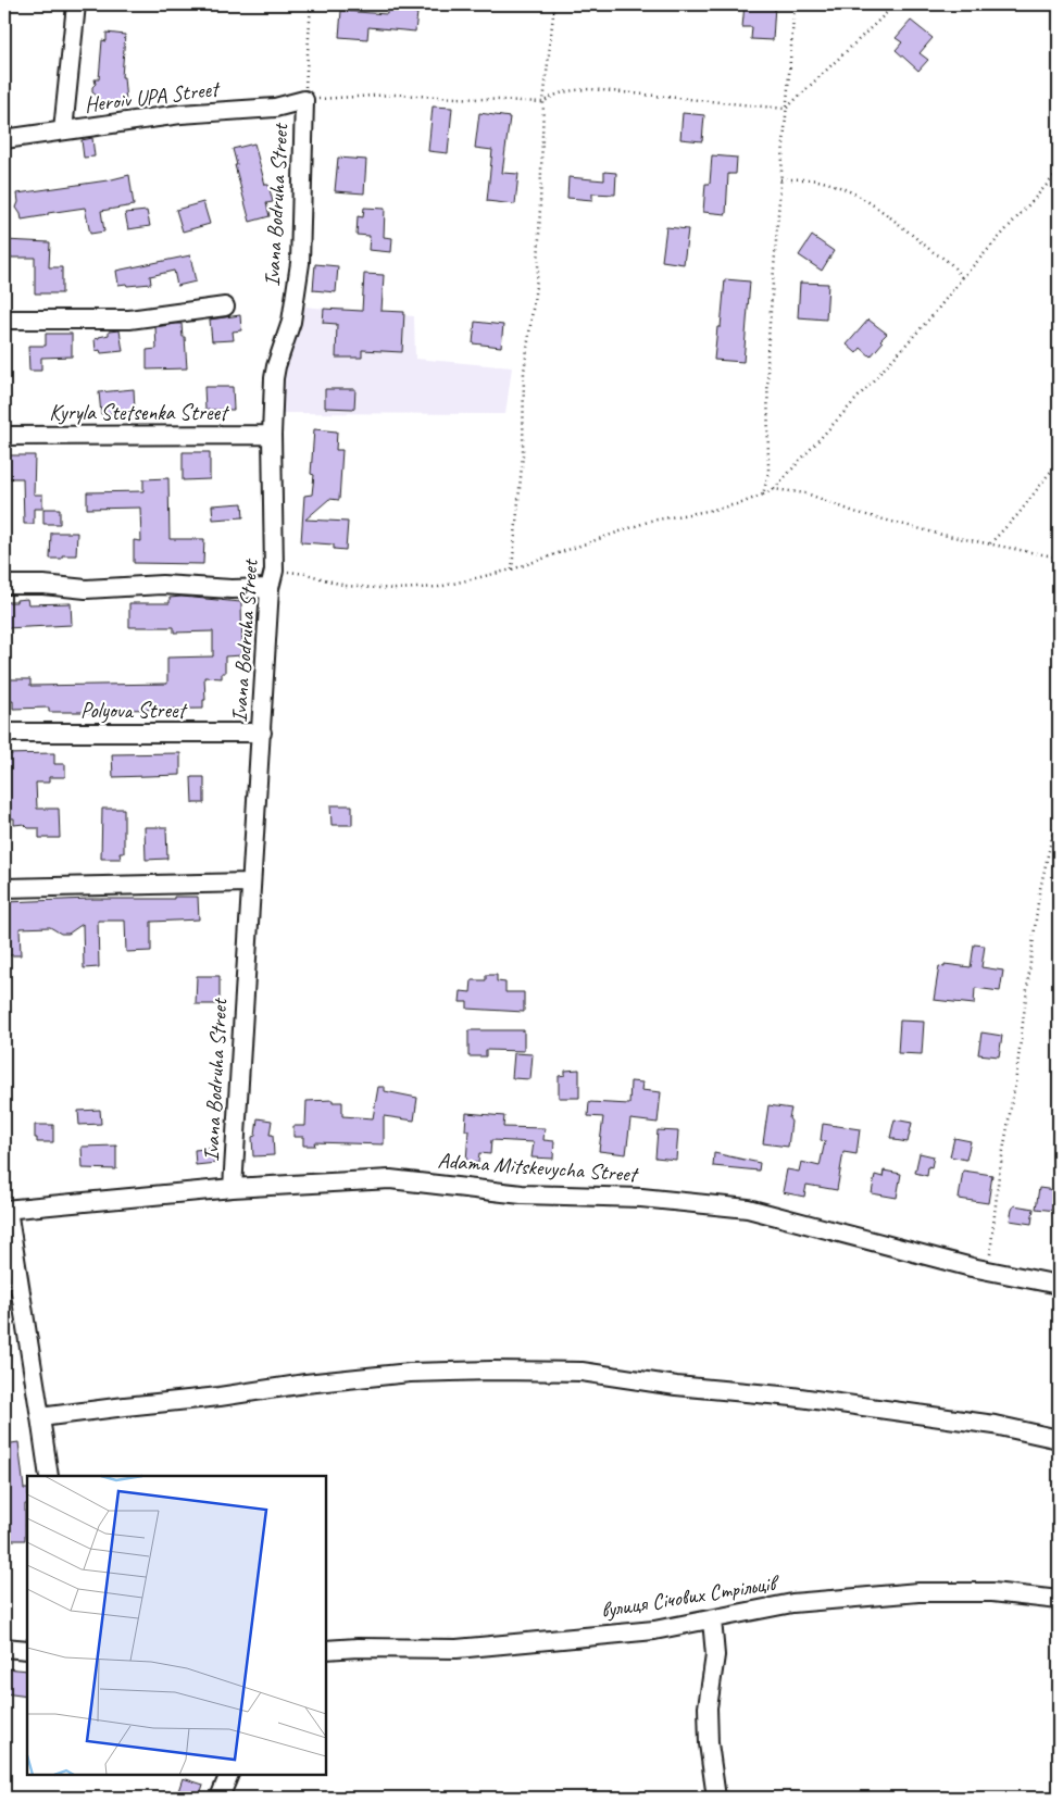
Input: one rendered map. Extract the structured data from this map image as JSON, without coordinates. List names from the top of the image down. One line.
{"streets":{"street":["Heroiv UPA Street","Ivana Bodruha Street","Kyryla Stetsenka Street","Polyova Street","Adama Mitskevycha Street","вулиця Січових Стрільців"]},"crossings":[["Heroiv UPA Street","Ivana Bodruha Street"],["Ivana Bodruha Street","Kyryla Stetsenka Street"],["Ivana Bodruha Street","Polyova Street"],["Ivana Bodruha Street","Adama Mitskevycha Street"]]}
